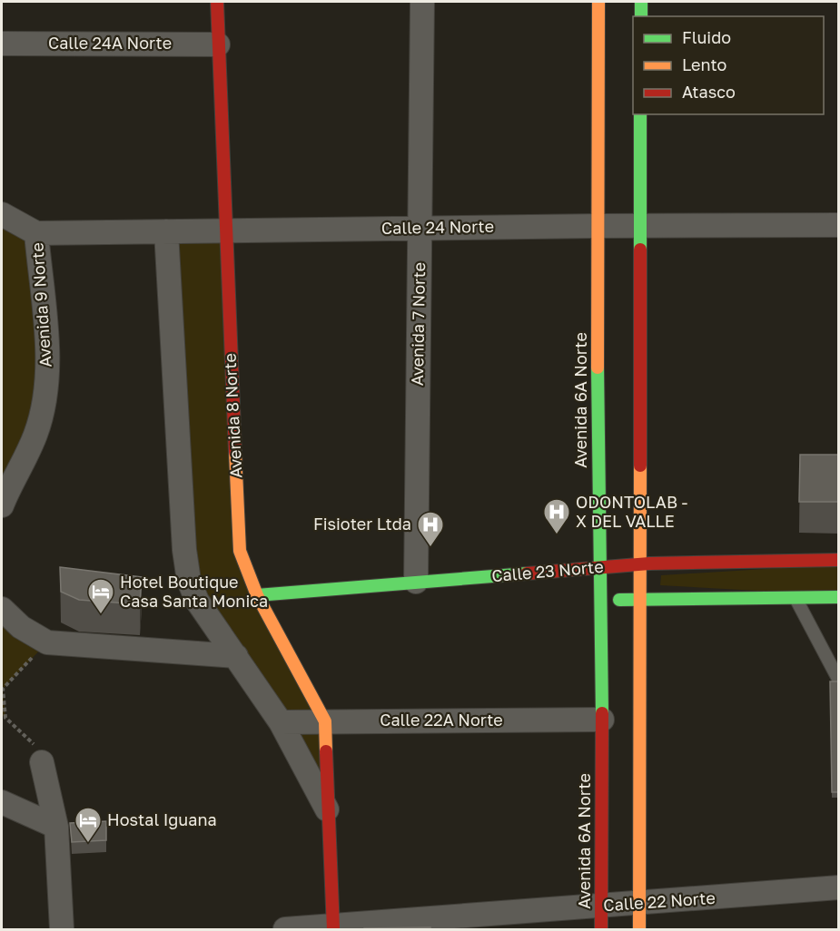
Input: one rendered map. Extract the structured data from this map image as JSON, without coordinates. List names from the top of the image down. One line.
{"streets":{"street":["Calle 24A Norte","Calle 24 Norte","Avenida 9 Norte","Avenida 7 Norte","Avenida 6A Norte","Avenida 8 Norte","Calle 23 Norte","Calle 22A Norte","Calle 22 Norte"]},"crossings":[["Calle 24A Norte","Avenida 8 Norte"],["Calle 24 Norte","Avenida 9 Norte"],["Calle 24 Norte","Avenida 7 Norte"],["Calle 24 Norte","Avenida 6A Norte"],["Calle 24 Norte","Avenida 8 Norte"],["Avenida 7 Norte","Calle 23 Norte"],["Avenida 6A Norte","Calle 23 Norte"],["Avenida 6A Norte","Calle 22A Norte"],["Avenida 6A Norte","Calle 22 Norte"],["Avenida 8 Norte","Calle 23 Norte"],["Avenida 8 Norte","Calle 22A Norte"],["Avenida 8 Norte","Calle 22 Norte"]],"places":{"hospital":["ODONTOLAB - X DEL VALLE","Fisioter Ltda"],"hotel":["Hotel Boutique Casa Santa Monica","Hostal Iguana"]},"legend":["Fluido","Lento","Atasco"]}
